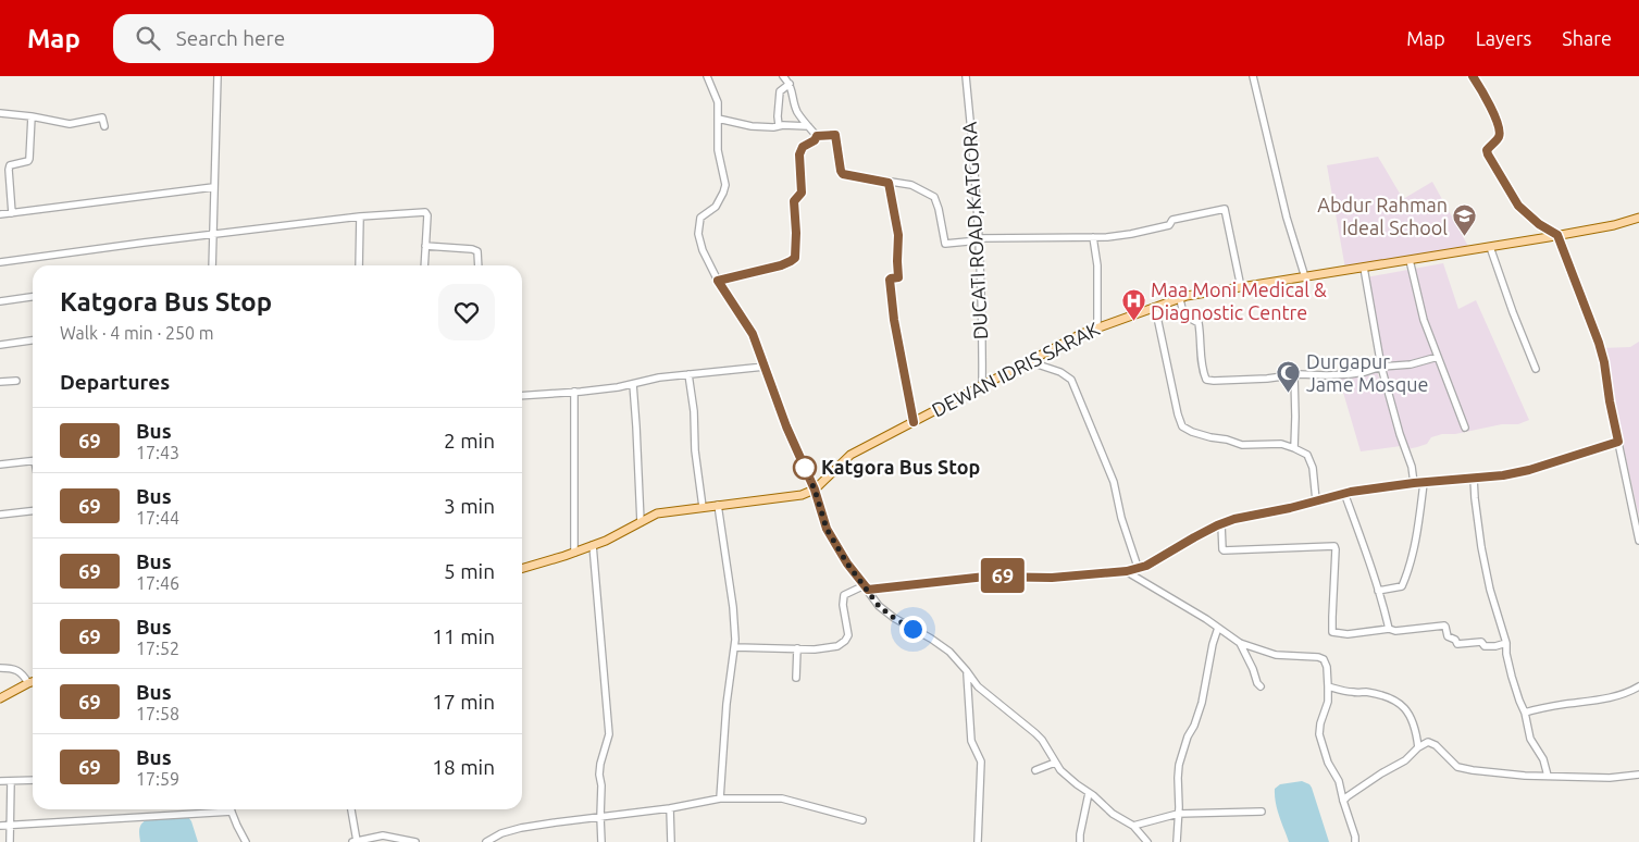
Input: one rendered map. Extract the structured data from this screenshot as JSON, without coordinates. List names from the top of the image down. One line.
{"streets":{"main road":["DEWAN IDRIS SARAK"],"street":["DUCATI ROAD,KATGORA"]},"crossings":[["DUCATI ROAD,KATGORA","DEWAN IDRIS SARAK"]],"places":{"school or university":["Abdur Rahman Ideal School"],"hospital":["Maa Moni Medical & Diagnostic Centre"],"mosque":["Durgapur Jame Mosque"],"other":["Katgora Bus Stop"]},"lines":["bus line 69"],"page":{"header":"Map","search":"Search here","nav":["Map","Layers","Share"],"on_map":"69","heading":[["Katgora Bus Stop","Walk · 4 min · 250 m"],"Departures"],"list":[{"mark":"69","name":"Bus","note":"17:43","value":"2 min"},{"mark":"69","name":"Bus","note":"17:44","value":"3 min"},{"mark":"69","name":"Bus","note":"17:46","value":"5 min"},{"mark":"69","name":"Bus","note":"17:52","value":"11 min"},{"mark":"69","name":"Bus","note":"17:58","value":"17 min"},{"mark":"69","name":"Bus","note":"17:59","value":"18 min"}]}}
